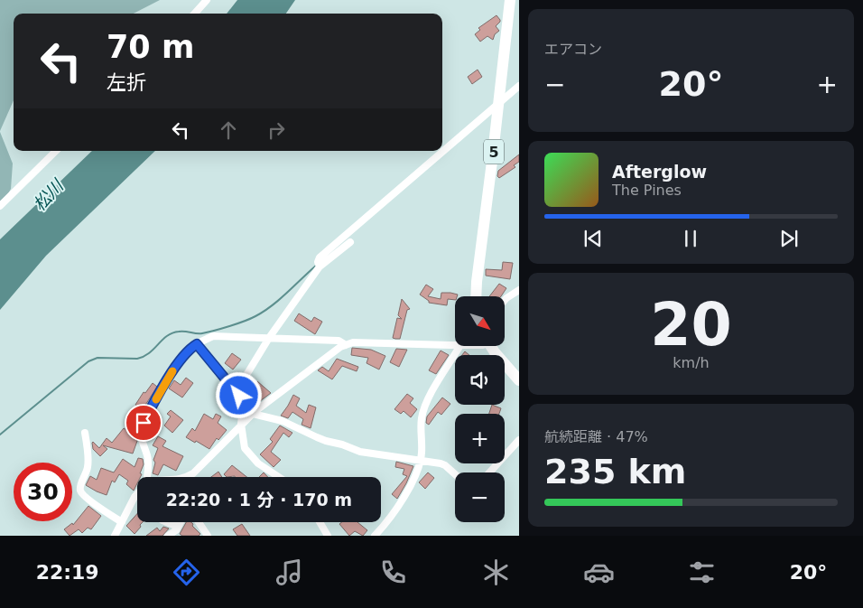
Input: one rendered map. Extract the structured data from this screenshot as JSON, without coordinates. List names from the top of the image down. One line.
{"streets":{"main road":["5"]},"water":["松川"],"north":"bottom right","page":{"tile":["エアコン",["20","km/h"],["航続距離 · 47%","235 km"]],"turn":["70 m","左折"],"heat":["−","20°","+"],"song":["Afterglow","The Pines"],"map_buttons":["+","−"],"limit":"30","trip":"22:20 · 1 分 · 170 m","tabs":["22:19","20°"]}}
